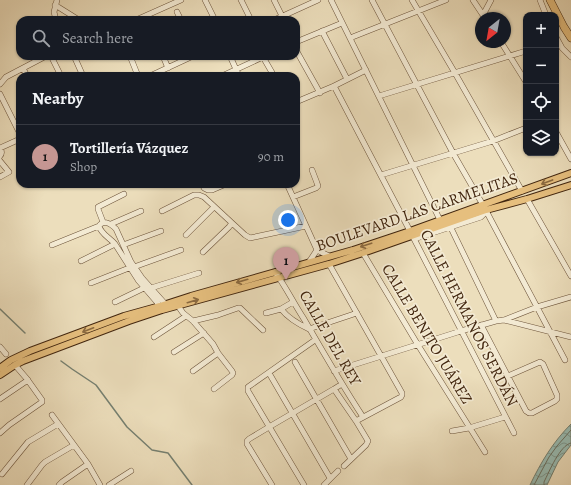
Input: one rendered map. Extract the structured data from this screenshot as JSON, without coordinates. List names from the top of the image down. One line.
{"streets":{"main road":["BOULEVARD LAS CARMELITAS"],"street":["CALLE HERMANOS SERDÁN","CALLE BENITO JUÁREZ","CALLE DEL REY"]},"crossings":[["BOULEVARD LAS CARMELITAS","CALLE HERMANOS SERDÁN"],["BOULEVARD LAS CARMELITAS","CALLE BENITO JUÁREZ"],["BOULEVARD LAS CARMELITAS","CALLE DEL REY"]],"north":"bottom left","page":{"map_buttons":["+","−"],"search":"Search here","heading":"Nearby","list":[{"mark":"1","name":"Tortillería Vázquez","note":"Shop","value":"90 m"}],"pins":"1"}}
